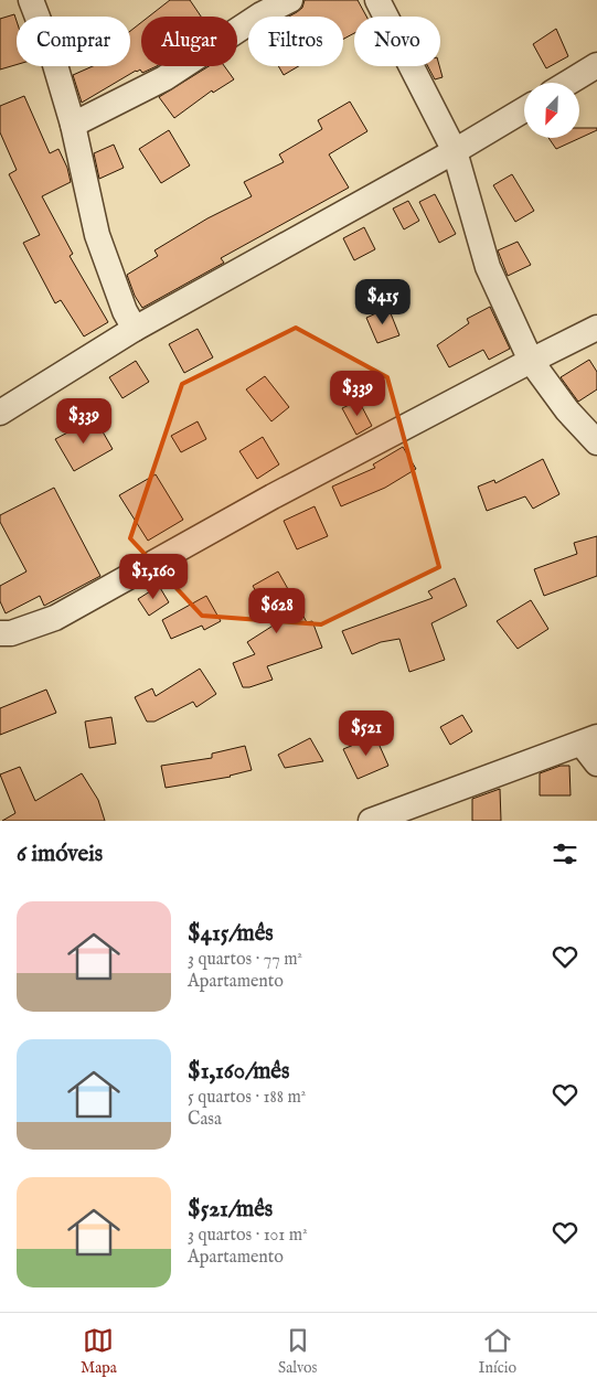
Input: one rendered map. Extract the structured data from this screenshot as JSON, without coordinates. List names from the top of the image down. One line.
{"north":"bottom left","page":{"chip":["Comprar","Alugar","Filtros","Novo"],"price":["$415","$339","$339","$1,160","$628","$521"],"heading":"6 imóveis","list":[{"name":"$415/mês","note":"3 quartos · 77 m² · Apartamento"},{"name":"$1,160/mês","note":"5 quartos · 188 m² · Casa"},{"name":"$521/mês","note":"3 quartos · 101 m² · Apartamento"}],"tabs":["Mapa","Salvos","Início"]}}
